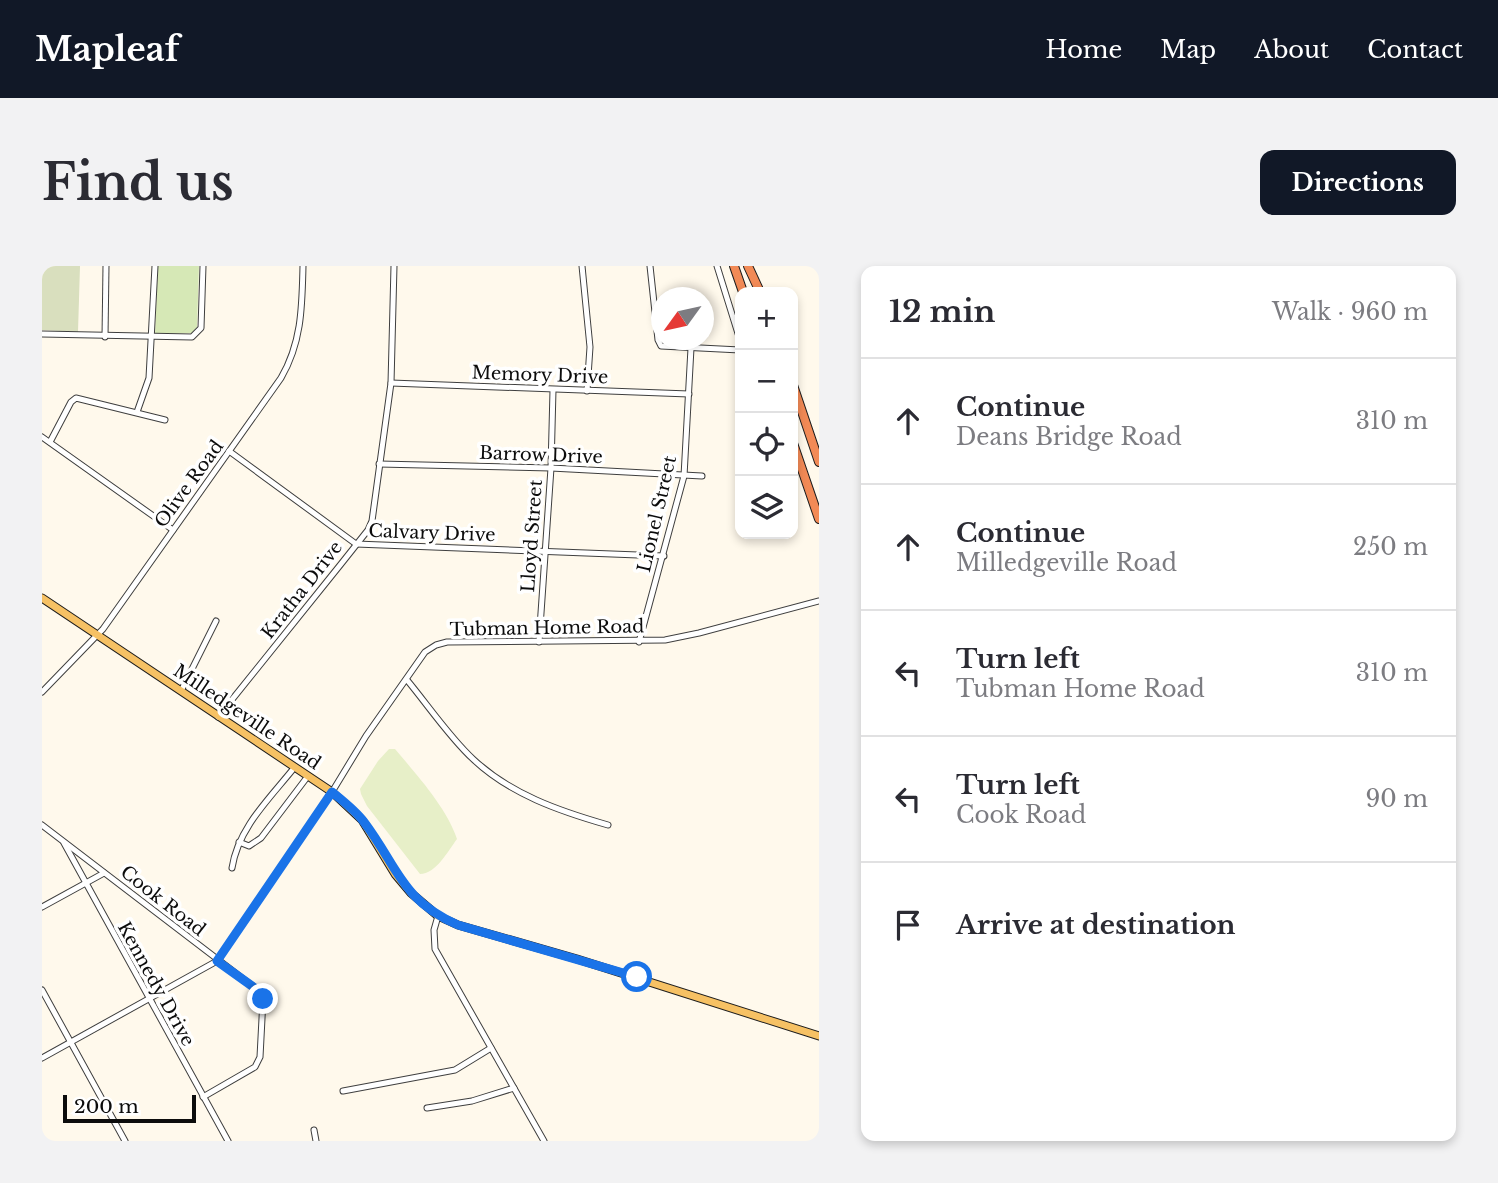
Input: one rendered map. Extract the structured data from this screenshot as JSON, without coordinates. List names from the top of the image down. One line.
{"streets":{"main road":["Milledgeville Road"],"street":["Memory Drive","Barrow Drive","Olive Road","Lionel Street","Calvary Drive","Lloyd Street","Kratha Drive","Tubman Home Road","Cook Road","Kennedy Drive"]},"crossings":[["Memory Drive","Lionel Street"],["Memory Drive","Lloyd Street"],["Memory Drive","Kratha Drive"],["Barrow Drive","Lionel Street"],["Barrow Drive","Lloyd Street"],["Barrow Drive","Kratha Drive"],["Olive Road","Calvary Drive"],["Olive Road","Milledgeville Road"],["Lionel Street","Calvary Drive"],["Lionel Street","Tubman Home Road"],["Calvary Drive","Lloyd Street"],["Calvary Drive","Kratha Drive"],["Lloyd Street","Tubman Home Road"],["Kratha Drive","Milledgeville Road"],["Tubman Home Road","Milledgeville Road"],["Tubman Home Road","Cook Road"],["Tubman Home Road","Kennedy Drive"],["Cook Road","Kennedy Drive"]],"scale_bar":"200 m","north":"bottom left","page":{"header":"Mapleaf","nav":["Home","Map","About","Contact"],"buttons":"Directions","title":"Find us","heading":["12 min","Walk · 960 m"],"map_buttons":["+","−"],"list":[["Continue","Deans Bridge Road","310 m"],["Continue","Milledgeville Road","250 m"],["Turn left","Tubman Home Road","310 m"],["Turn left","Cook Road","90 m"],"Arrive at destination"],"scale":"200 m"}}
